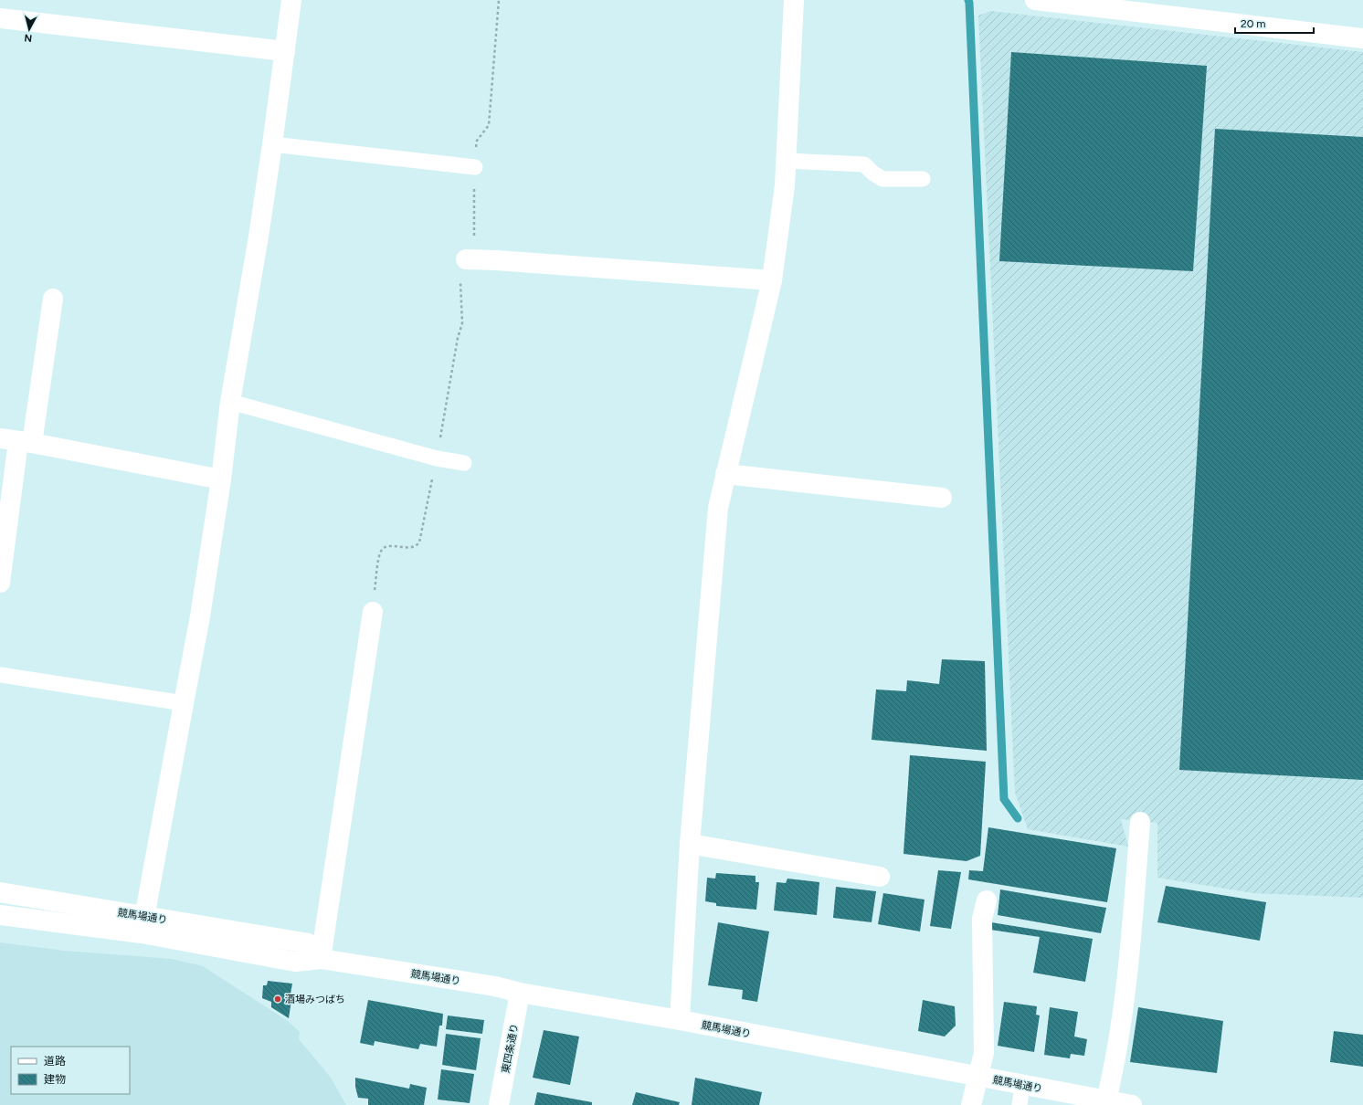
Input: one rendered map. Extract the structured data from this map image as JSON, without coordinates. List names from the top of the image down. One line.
{"streets":{"street":["競馬場通り","東四条通り"]},"crossings":[["競馬場通り","東四条通り"]],"places":["酒場みつばち"],"legend":["道路","建物"],"scale_bar":"20 m","north":"bottom"}
